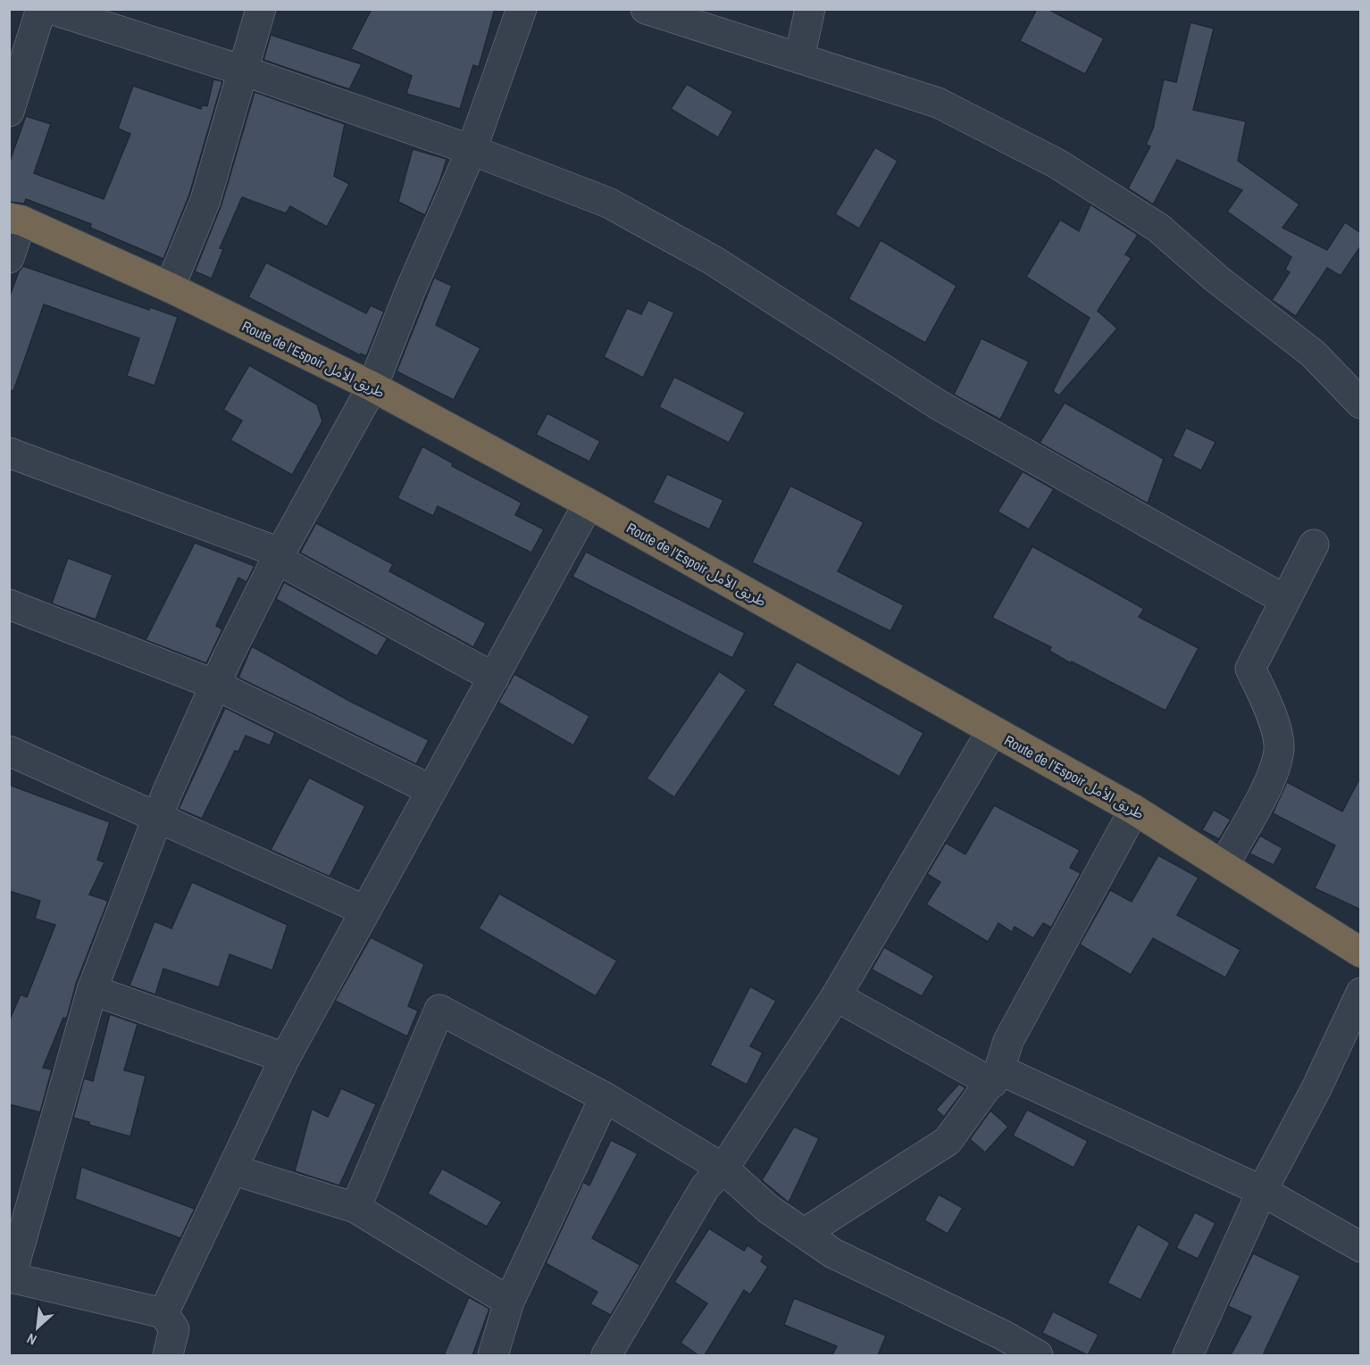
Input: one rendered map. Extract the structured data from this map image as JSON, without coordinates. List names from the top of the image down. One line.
{"streets":{"highway":["Route de l’Espoir طريق الأمل"]},"north":"bottom left"}
